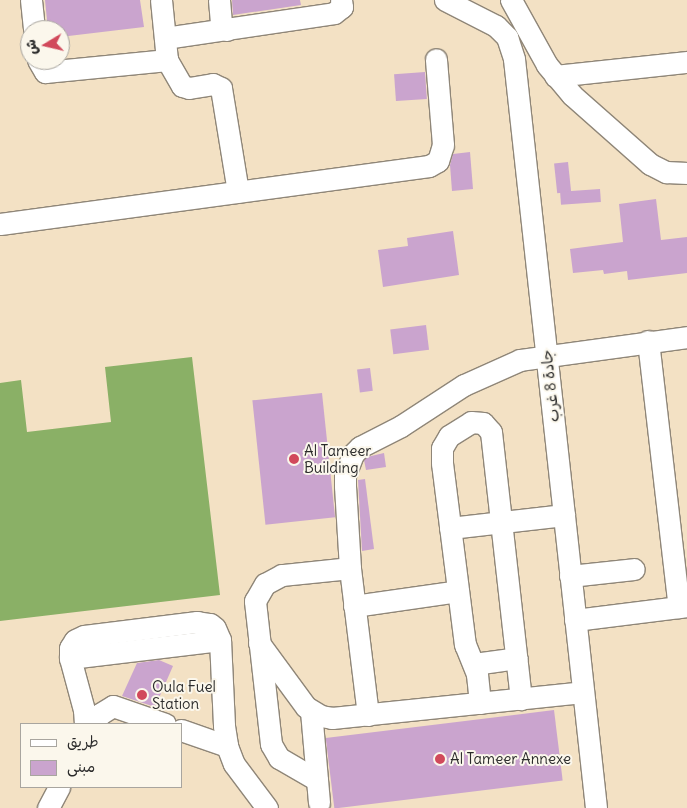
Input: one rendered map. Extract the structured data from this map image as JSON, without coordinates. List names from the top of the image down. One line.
{"streets":{"street":["جادة 8 غرب"]},"places":["Al Tameer Building","Oula Fuel Station","Al Tameer Annexe"],"legend":["طريق","مبنى"],"north":"left"}
